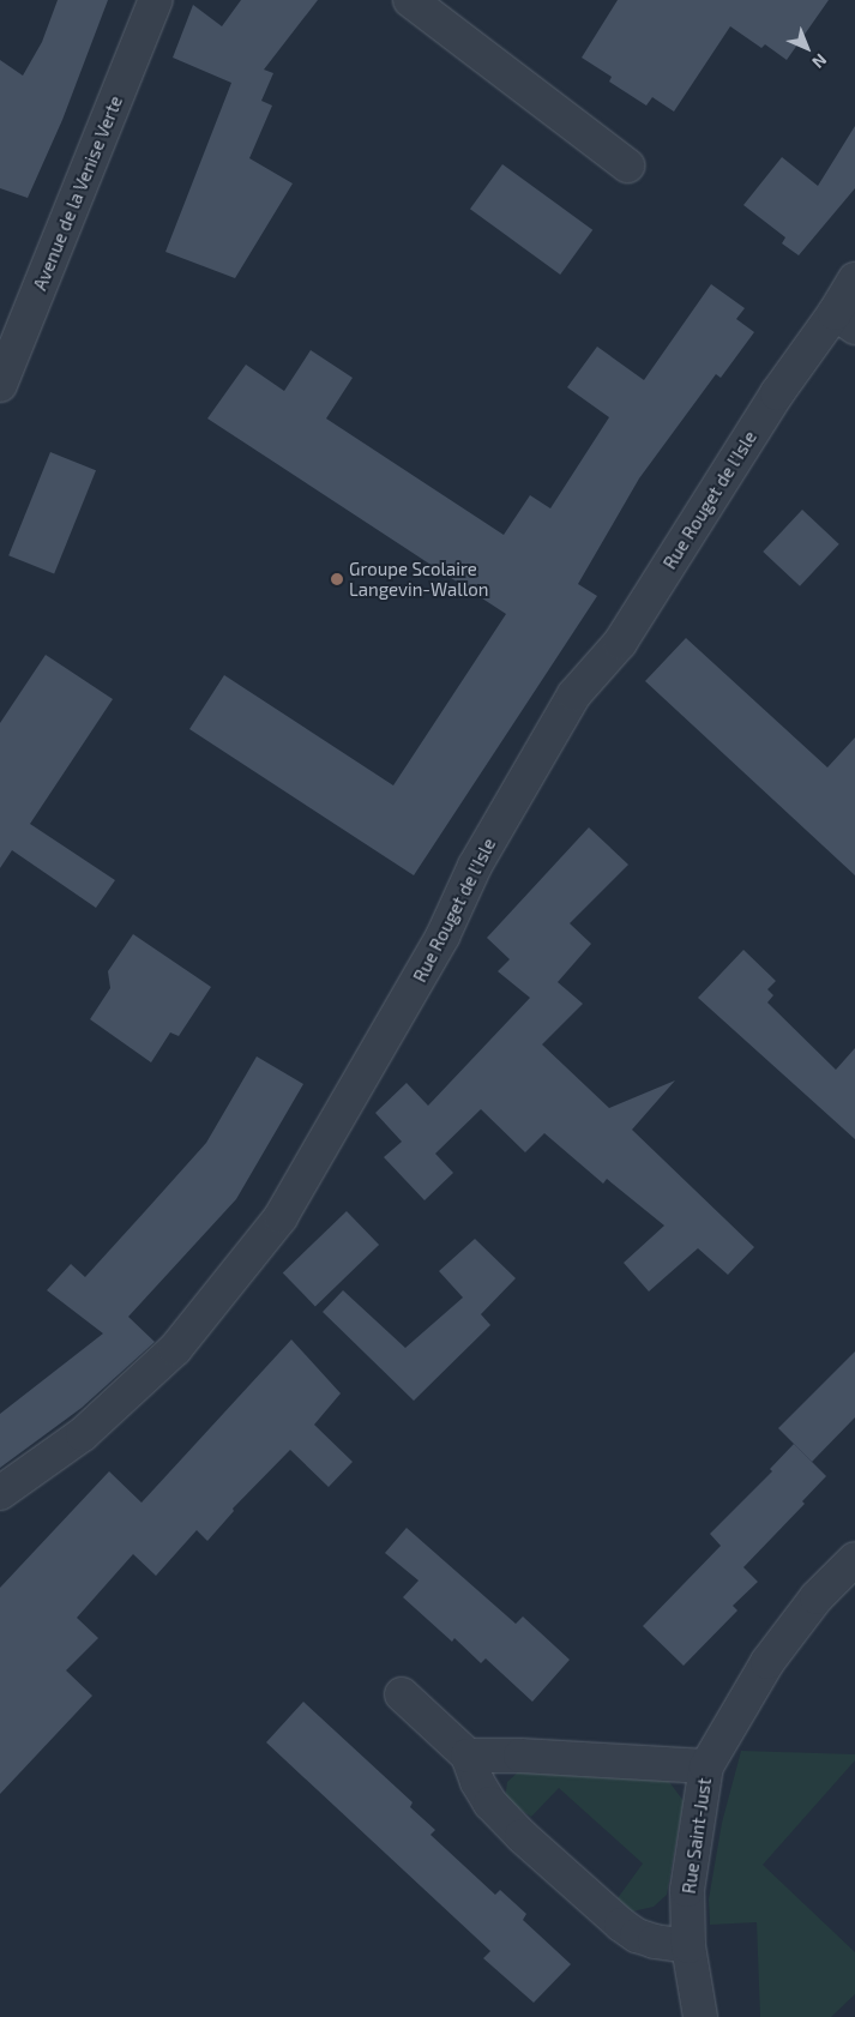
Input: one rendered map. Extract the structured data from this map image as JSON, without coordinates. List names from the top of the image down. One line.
{"streets":{"street":["Avenue de la Venise Verte","Rue Rouget de l'Isle","Rue Saint-Just"]},"places":["Groupe Scolaire Langevin-Wallon"],"north":"bottom right"}
